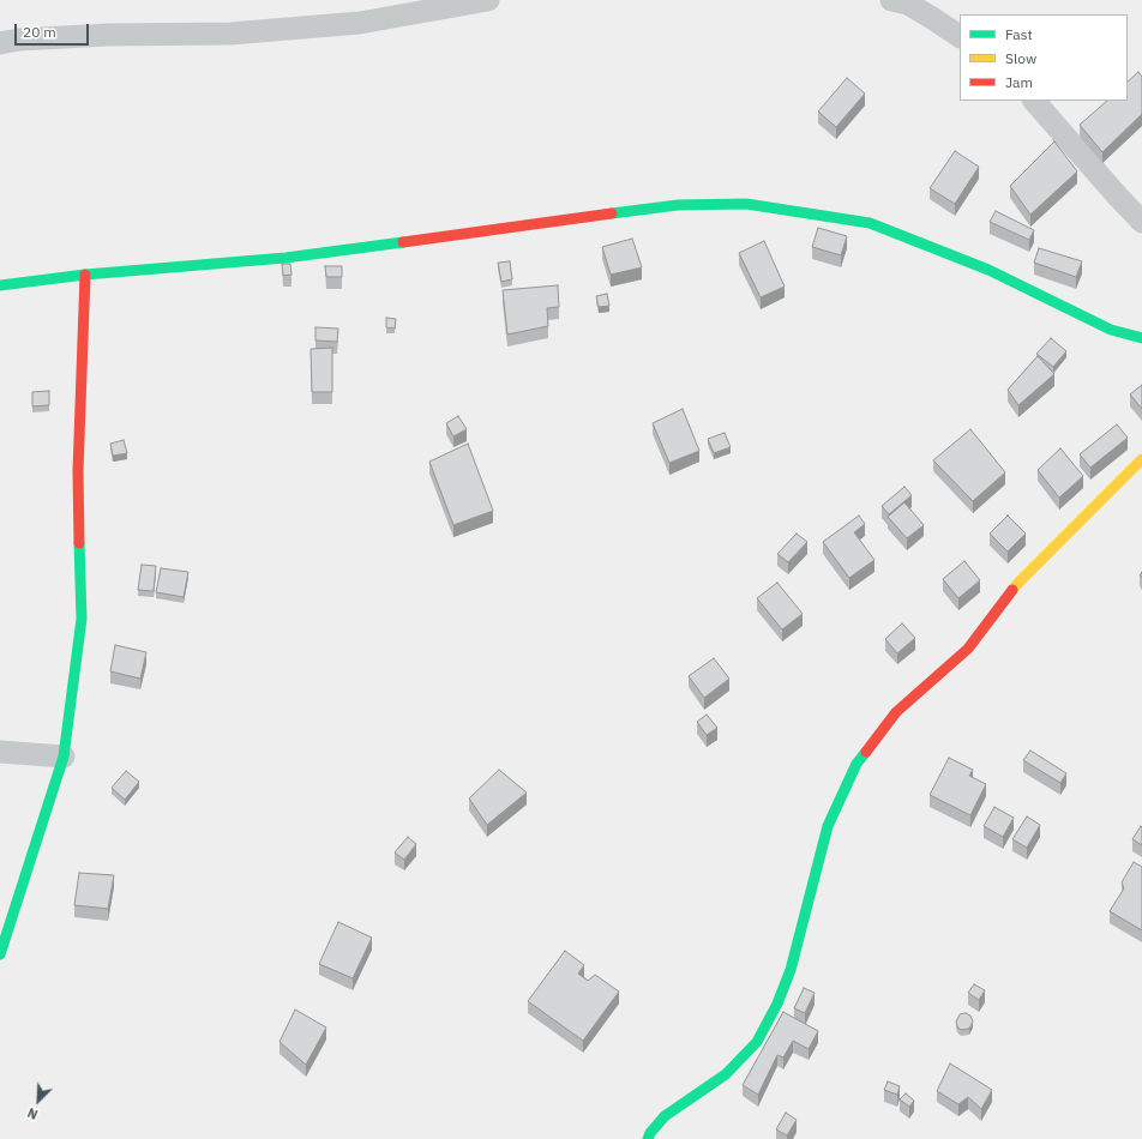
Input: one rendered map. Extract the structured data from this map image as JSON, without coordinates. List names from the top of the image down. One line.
{"legend":["Fast","Slow","Jam"],"scale_bar":"20 m","north":"bottom left"}
